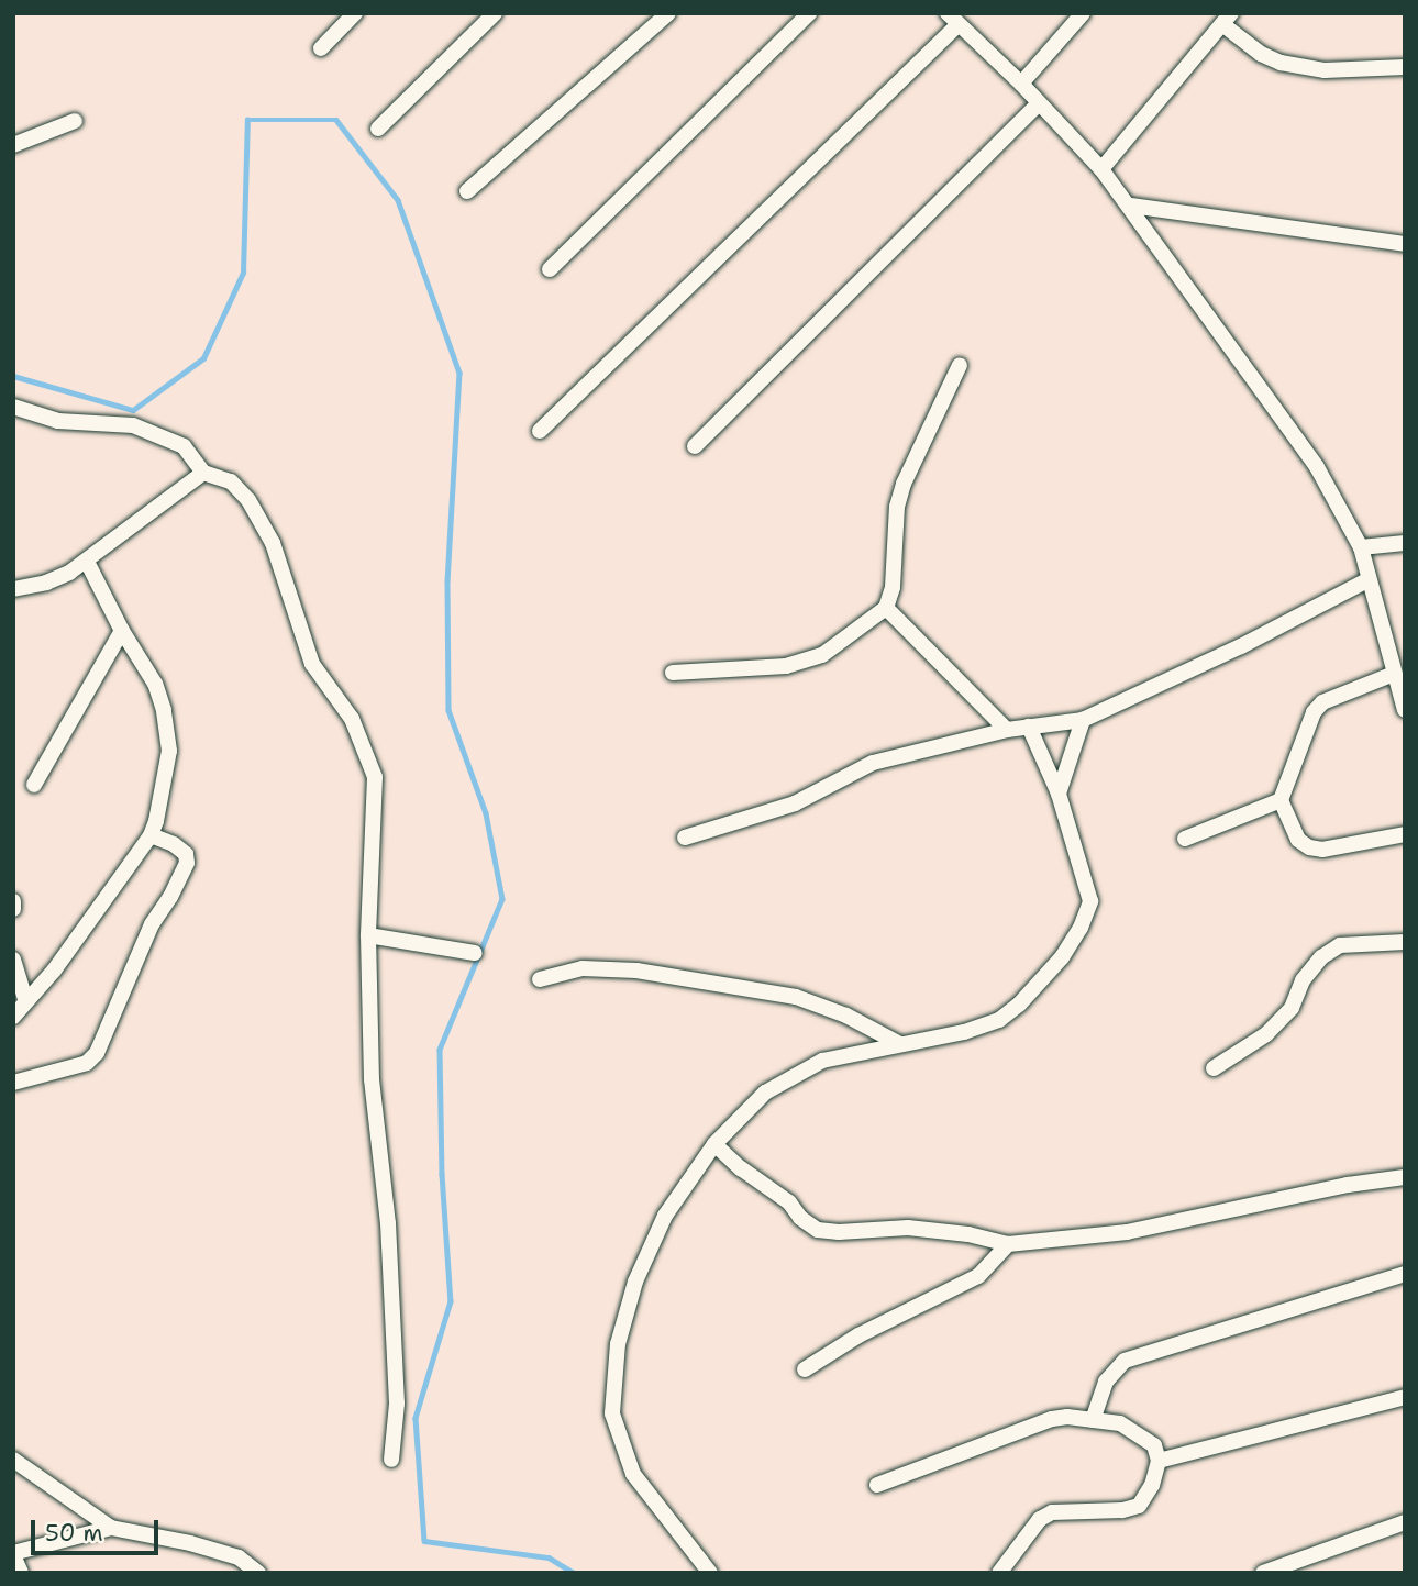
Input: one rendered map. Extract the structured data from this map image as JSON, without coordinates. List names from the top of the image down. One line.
{"scale_bar":"50 m"}
